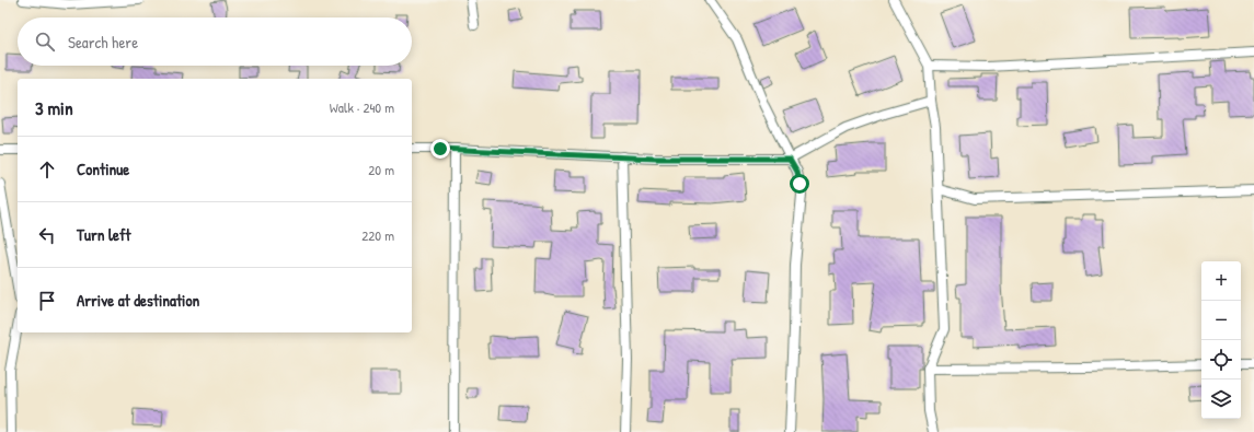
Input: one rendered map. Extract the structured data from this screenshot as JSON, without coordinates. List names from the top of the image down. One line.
{"page":{"search":"Search here","heading":["3 min","Walk · 240 m"],"list":[["Continue","20 m"],["Turn left","220 m"],"Arrive at destination"],"map_buttons":["+","−"]}}
